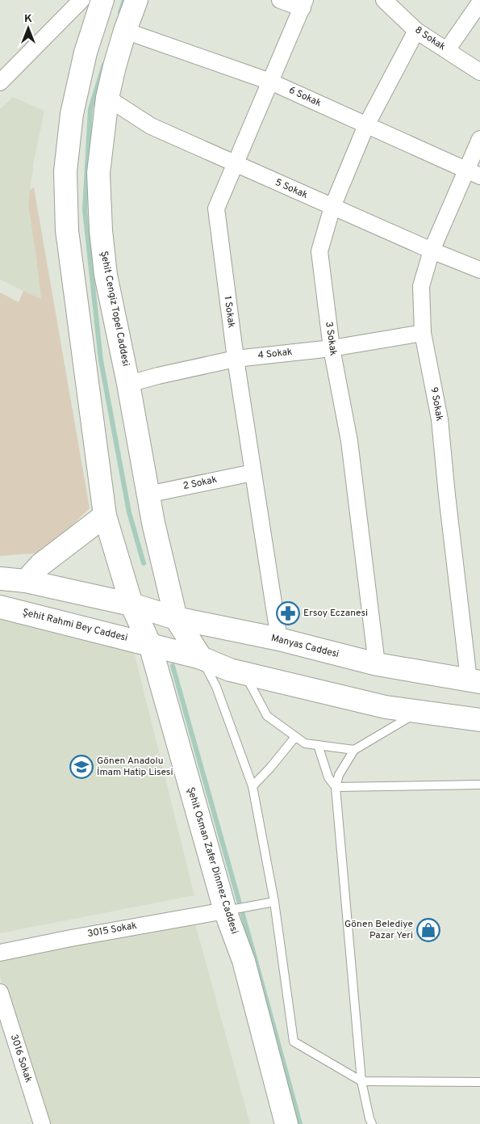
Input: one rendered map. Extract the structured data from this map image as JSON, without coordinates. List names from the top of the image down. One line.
{"streets":{"main road":["Şehit Cengiz Topel Caddesi","Şehit Rahmi Bey Caddesi","Manyas Caddesi","Şehit Osman Zafer Dinmez Caddesi"],"street":["8 Sokak","6 Sokak","5 Sokak","1 Sokak","3 Sokak","4 Sokak","9 Sokak","2 Sokak","3015 Sokak","3016 Sokak"]},"crossings":[["8 Sokak","3 Sokak"],["6 Sokak","Şehit Cengiz Topel Caddesi"],["6 Sokak","1 Sokak"],["6 Sokak","3 Sokak"],["6 Sokak","9 Sokak"],["5 Sokak","Şehit Cengiz Topel Caddesi"],["5 Sokak","1 Sokak"],["5 Sokak","3 Sokak"],["5 Sokak","9 Sokak"],["Şehit Cengiz Topel Caddesi","4 Sokak"],["Şehit Cengiz Topel Caddesi","2 Sokak"],["Şehit Cengiz Topel Caddesi","Manyas Caddesi"],["1 Sokak","4 Sokak"],["1 Sokak","2 Sokak"],["1 Sokak","Manyas Caddesi"],["3 Sokak","4 Sokak"],["3 Sokak","Manyas Caddesi"],["4 Sokak","9 Sokak"],["9 Sokak","Manyas Caddesi"],["Şehit Rahmi Bey Caddesi","Şehit Osman Zafer Dinmez Caddesi"],["Manyas Caddesi","Şehit Osman Zafer Dinmez Caddesi"],["Şehit Osman Zafer Dinmez Caddesi","3015 Sokak"]],"places":{"pharmacy":["Ersoy Eczanesi"],"school or university":["Gönen Anadolu İmam Hatip Lisesi"],"shop":["Gönen Belediye Pazar Yeri"]},"north":"top"}
